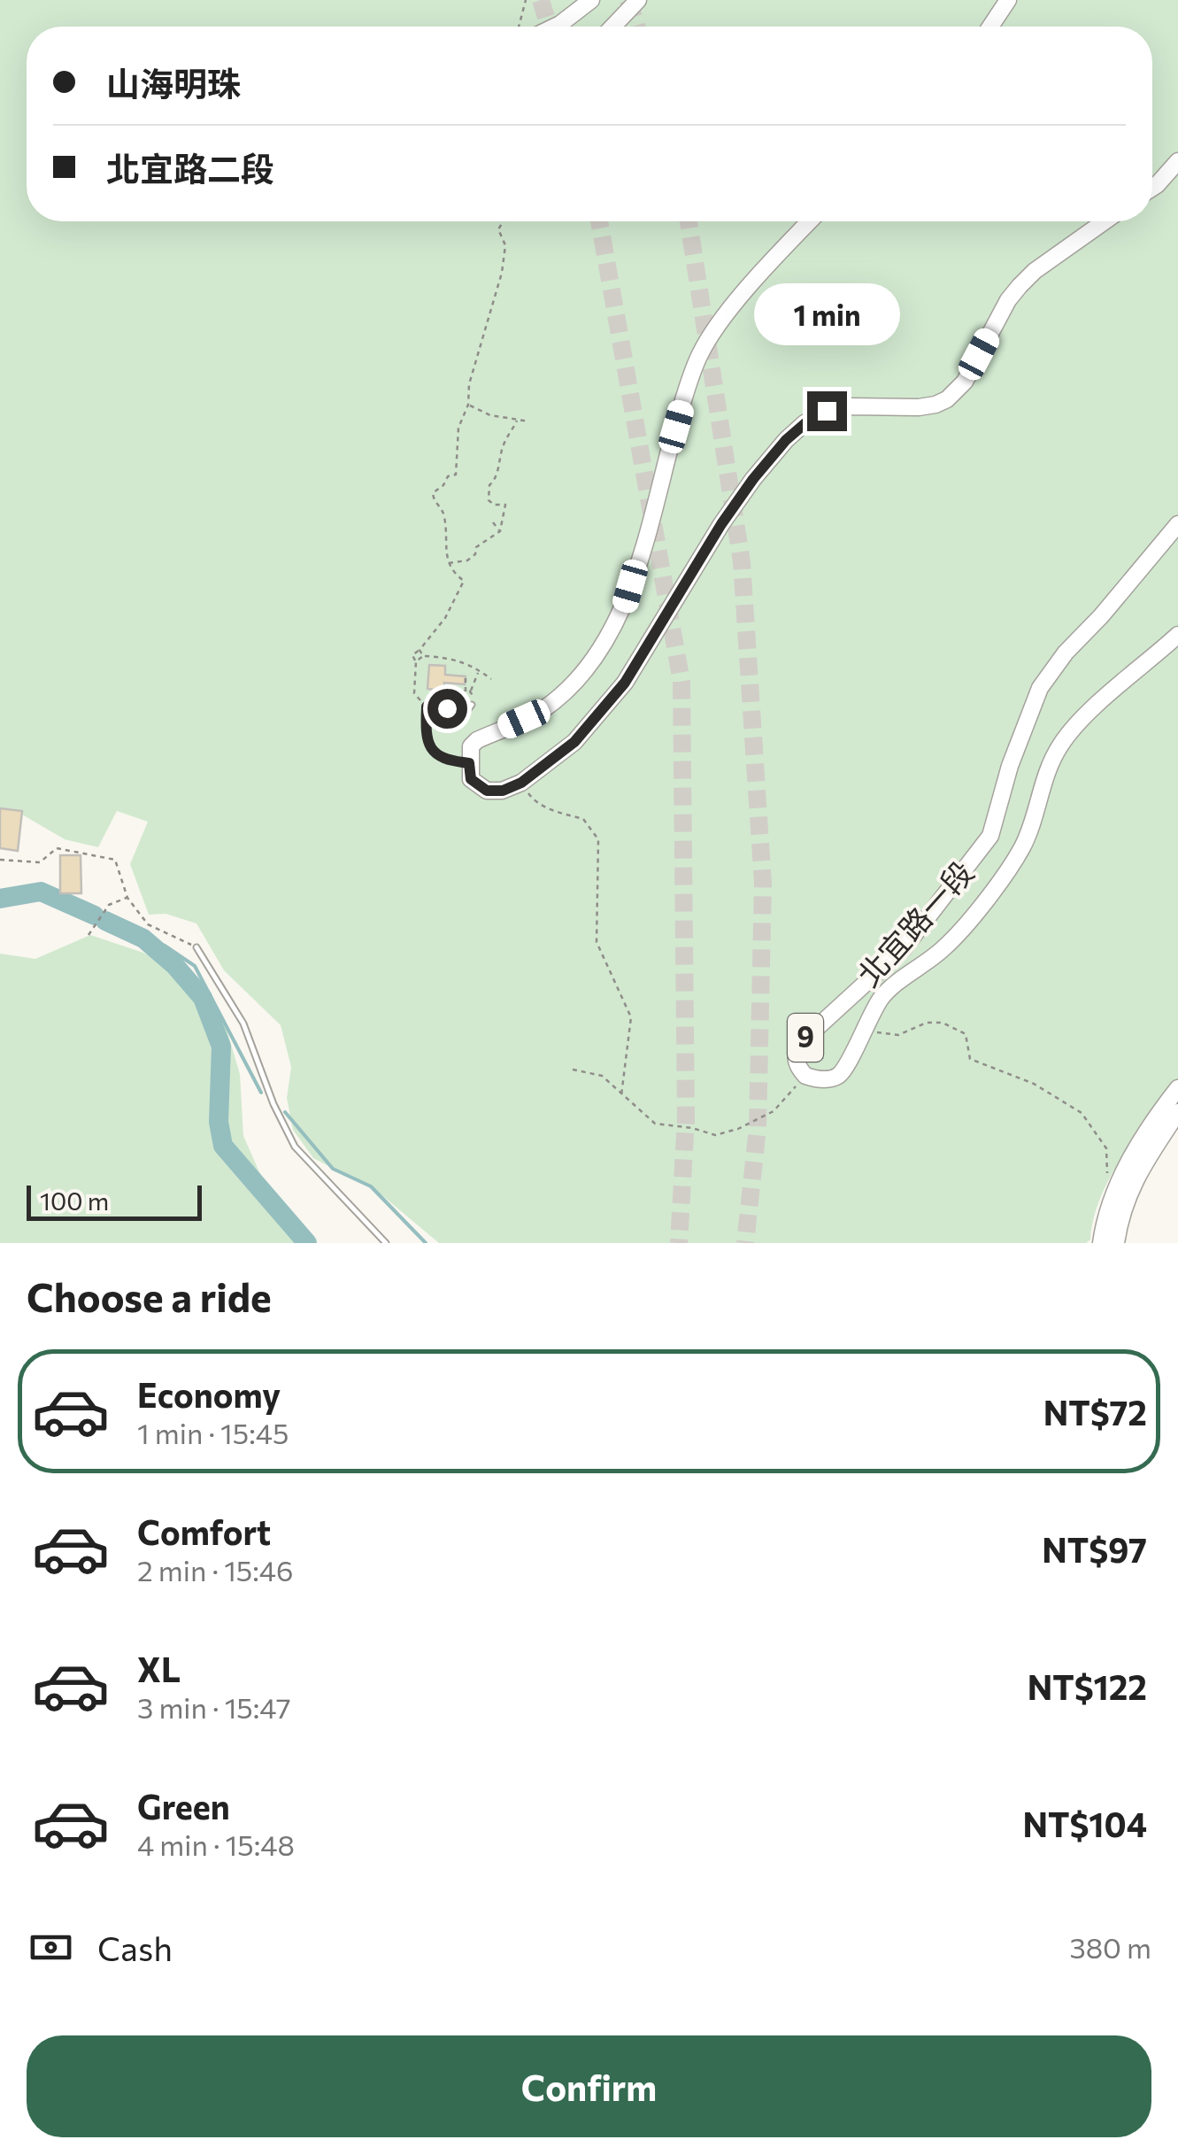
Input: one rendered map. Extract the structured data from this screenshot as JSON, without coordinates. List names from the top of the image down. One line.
{"streets":{"main road":["北宜路一段","9"]},"scale_bar":"100 m","page":{"banner":["山海明珠","北宜路二段"],"bubble":"1 min","scale":"100 m","heading":"Choose a ride","list":[{"name":"Economy","note":"1 min · 15:45","value":"NT$72"},{"name":"Comfort","note":"2 min · 15:46","value":"NT$97"},{"name":"XL","note":"3 min · 15:47","value":"NT$122"},{"name":"Green","note":"4 min · 15:48","value":"NT$104"}],"pay":["Cash","380 m"],"buttons":"Confirm"}}
